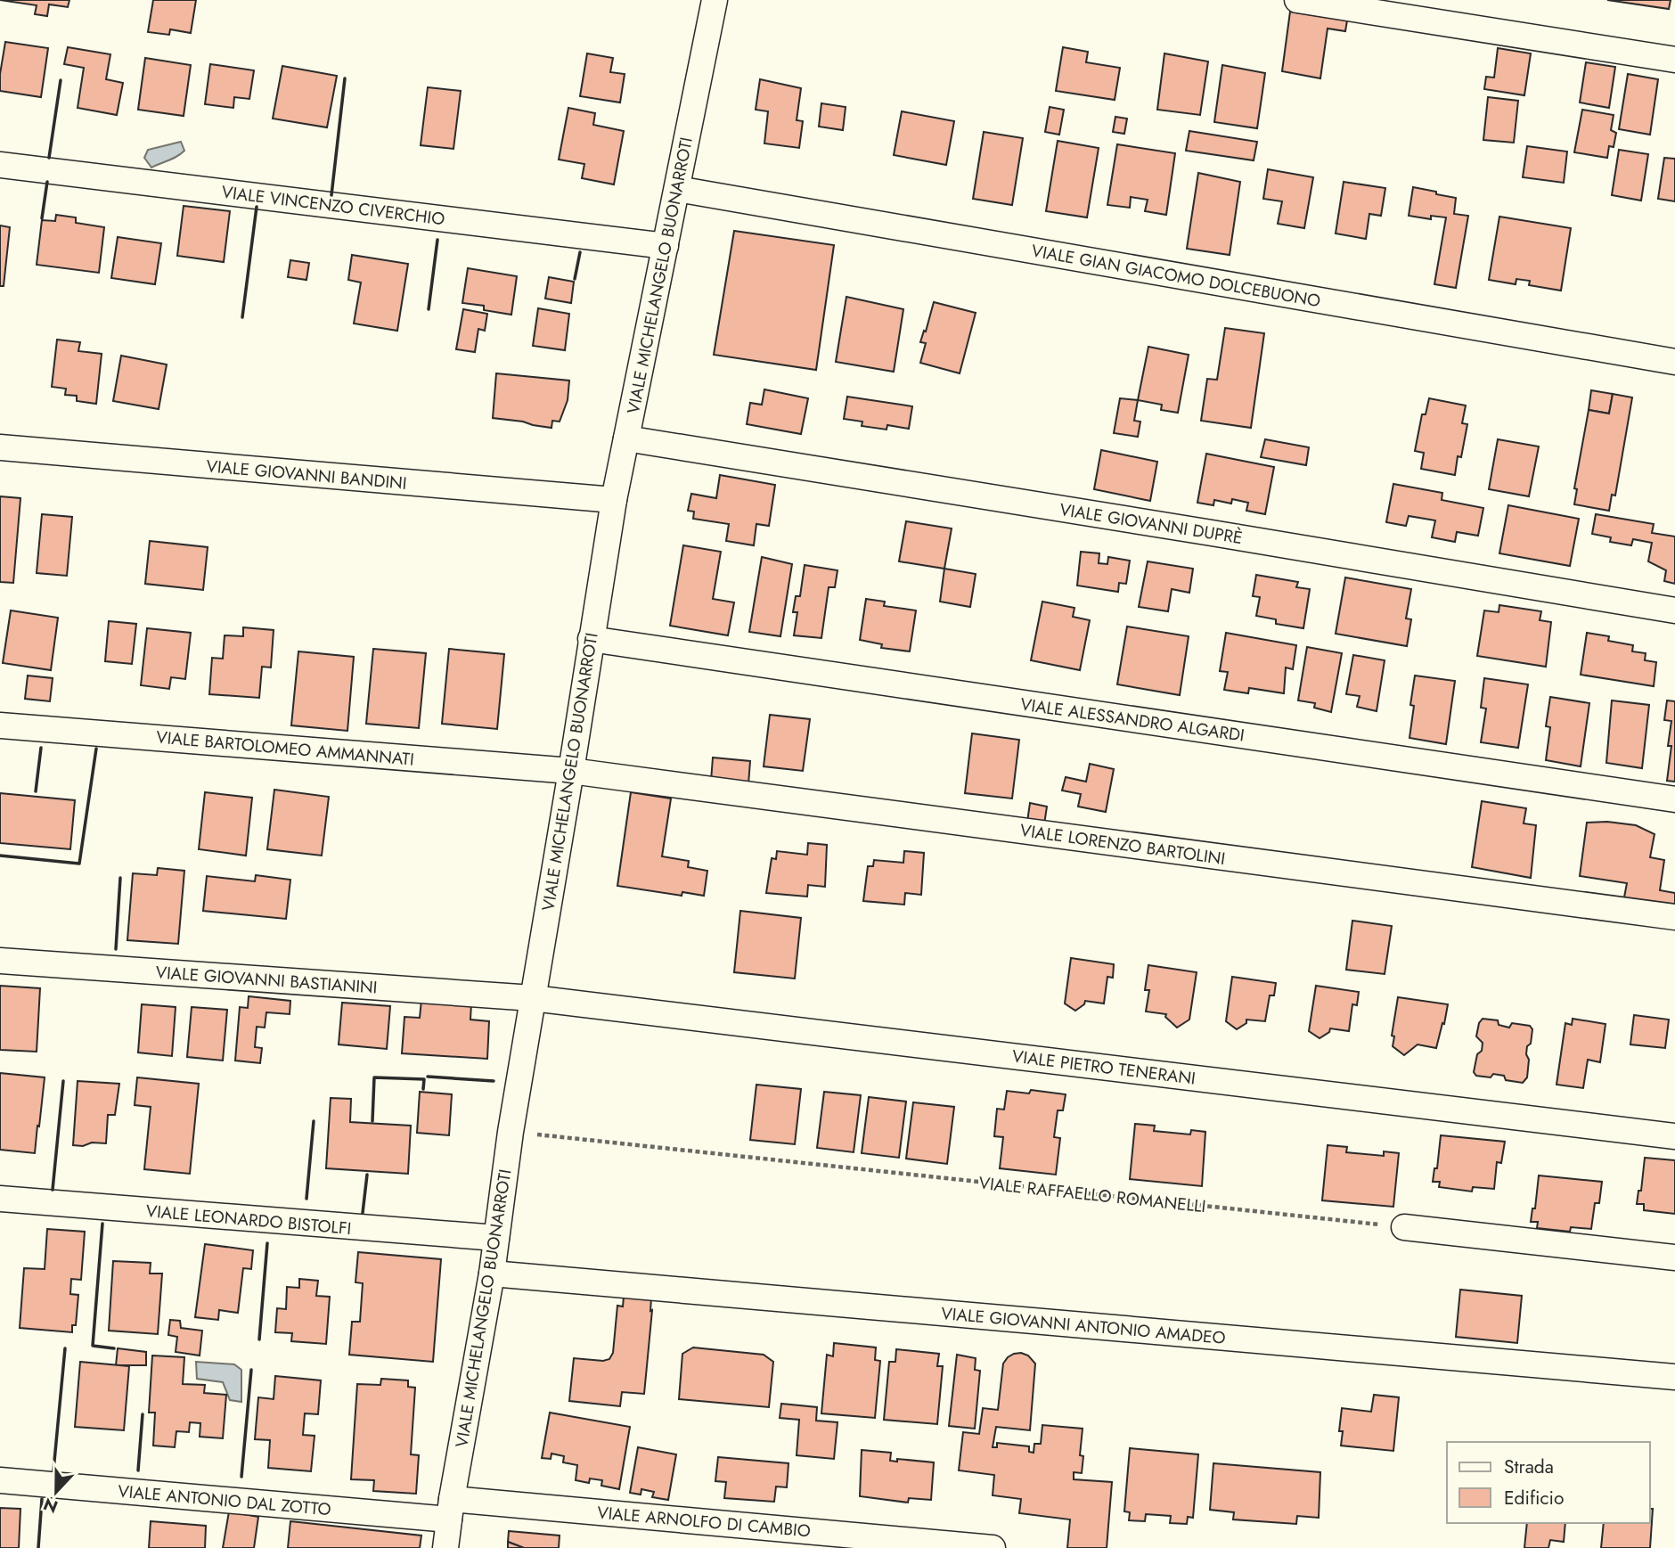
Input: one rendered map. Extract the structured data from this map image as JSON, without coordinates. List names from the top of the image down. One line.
{"streets":{"street":["VIALE VINCENZO CIVERCHIO","VIALE MICHELANGELO BUONARROTI","VIALE GIAN GIACOMO DOLCEBUONO","VIALE GIOVANNI BANDINI","VIALE GIOVANNI DUPRÈ","VIALE ALESSANDRO ALGARDI","VIALE BARTOLOMEO AMMANNATI","VIALE LORENZO BARTOLINI","VIALE GIOVANNI BASTIANINI","VIALE PIETRO TENERANI","VIALE LEONARDO BISTOLFI","VIALE GIOVANNI ANTONIO AMADEO","VIALE ANTONIO DAL ZOTTO","VIALE ARNOLFO DI CAMBIO"],"path":["VIALE RAFFAELLO ROMANELLI"]},"crossings":[["VIALE VINCENZO CIVERCHIO","VIALE MICHELANGELO BUONARROTI"],["VIALE MICHELANGELO BUONARROTI","VIALE GIAN GIACOMO DOLCEBUONO"],["VIALE MICHELANGELO BUONARROTI","VIALE GIOVANNI BANDINI"],["VIALE MICHELANGELO BUONARROTI","VIALE GIOVANNI DUPRÈ"],["VIALE MICHELANGELO BUONARROTI","VIALE ALESSANDRO ALGARDI"],["VIALE MICHELANGELO BUONARROTI","VIALE BARTOLOMEO AMMANNATI"],["VIALE MICHELANGELO BUONARROTI","VIALE LORENZO BARTOLINI"],["VIALE MICHELANGELO BUONARROTI","VIALE GIOVANNI BASTIANINI"],["VIALE MICHELANGELO BUONARROTI","VIALE PIETRO TENERANI"],["VIALE MICHELANGELO BUONARROTI","VIALE RAFFAELLO ROMANELLI"],["VIALE MICHELANGELO BUONARROTI","VIALE LEONARDO BISTOLFI"],["VIALE MICHELANGELO BUONARROTI","VIALE GIOVANNI ANTONIO AMADEO"],["VIALE MICHELANGELO BUONARROTI","VIALE ANTONIO DAL ZOTTO"],["VIALE MICHELANGELO BUONARROTI","VIALE ARNOLFO DI CAMBIO"],["VIALE BARTOLOMEO AMMANNATI","VIALE LORENZO BARTOLINI"],["VIALE GIOVANNI BASTIANINI","VIALE PIETRO TENERANI"],["VIALE ANTONIO DAL ZOTTO","VIALE ARNOLFO DI CAMBIO"]],"legend":["Strada","Edificio"],"north":"bottom"}
